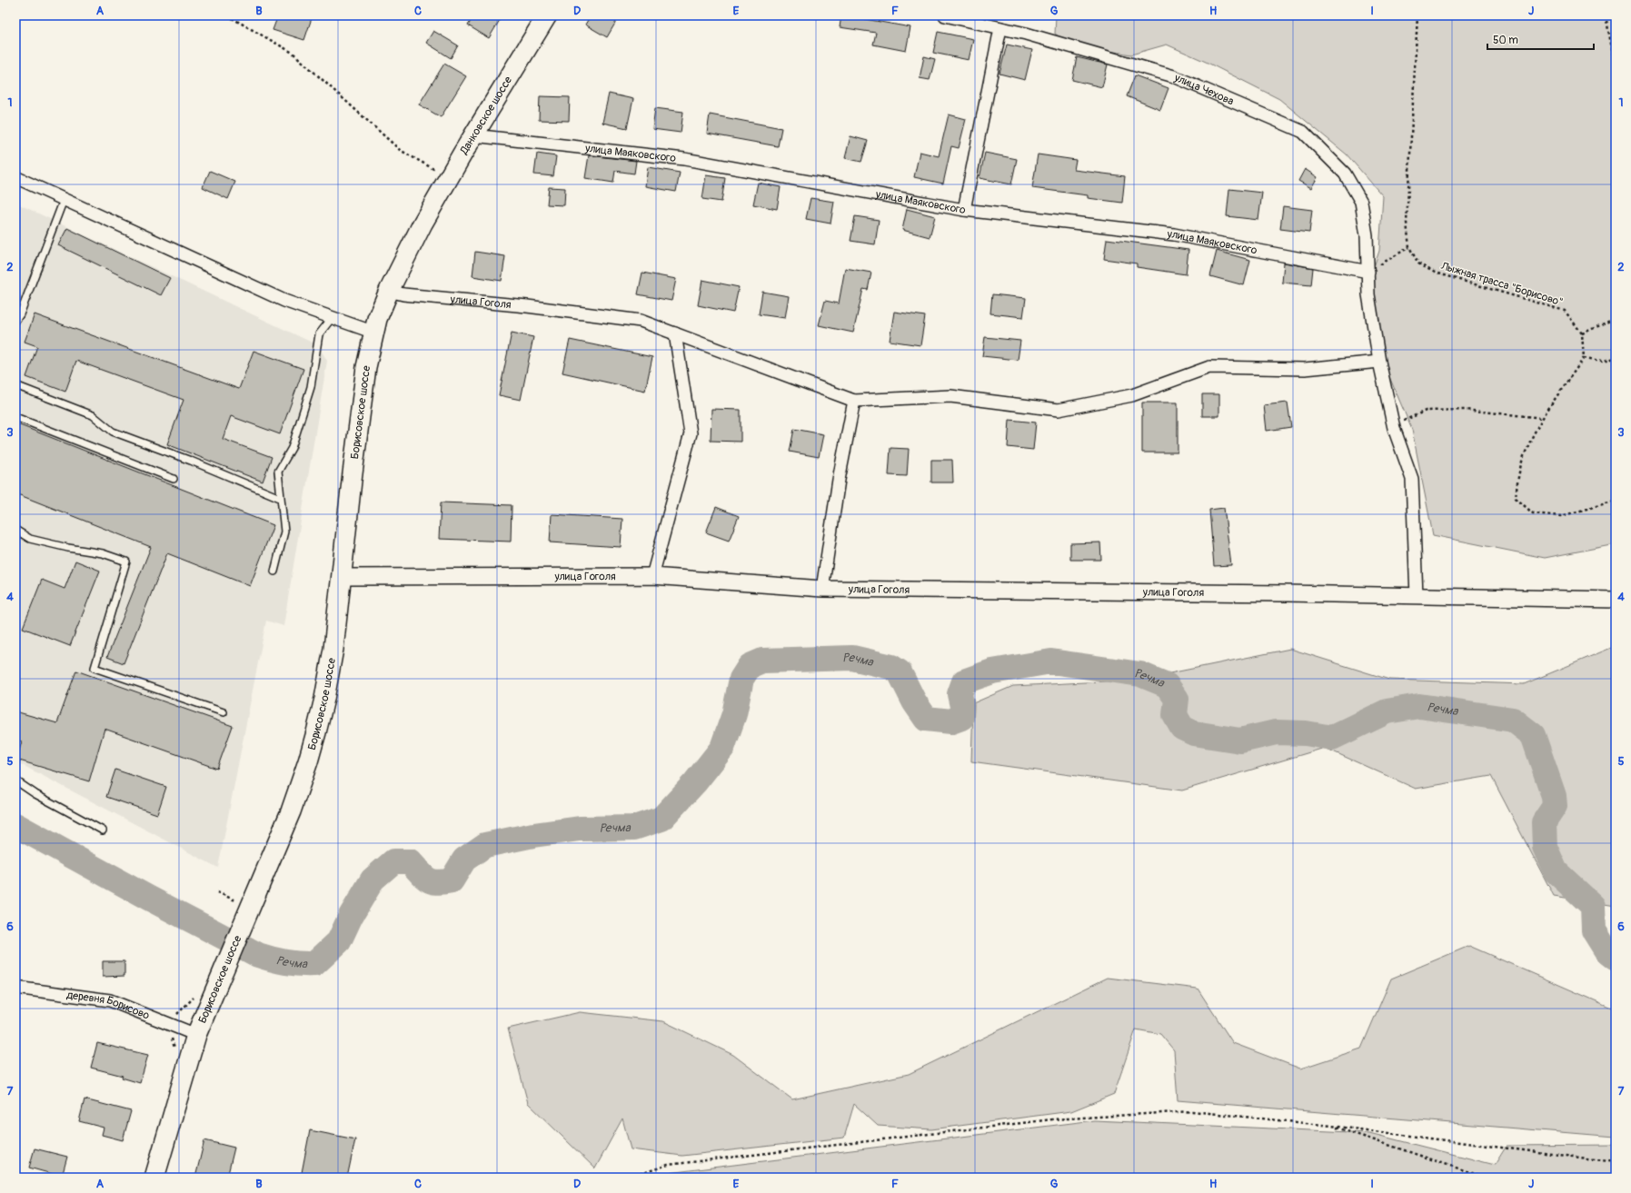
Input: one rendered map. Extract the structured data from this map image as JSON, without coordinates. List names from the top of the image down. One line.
{"streets":{"main road":["Данковское шоссе","Борисовское шоссе"],"street":["улица Чехова","улица Маяковского","улица Гоголя","деревня Борисово"],"path":["Лыжная трасса \"Борисово\""]},"crossings":[["улица Чехова","улица Маяковского"],["улица Чехова","улица Гоголя"],["Данковское шоссе","улица Маяковского"],["Данковское шоссе","Борисовское шоссе"],["улица Гоголя","Борисовское шоссе"],["Борисовское шоссе","деревня Борисово"]],"water":["Речма"],"scale_bar":"50 m","grid":{"columns":["A","B","C","D","E","F","G","H","I","J"],"rows":["1","2","3","4","5","6","7"]}}
